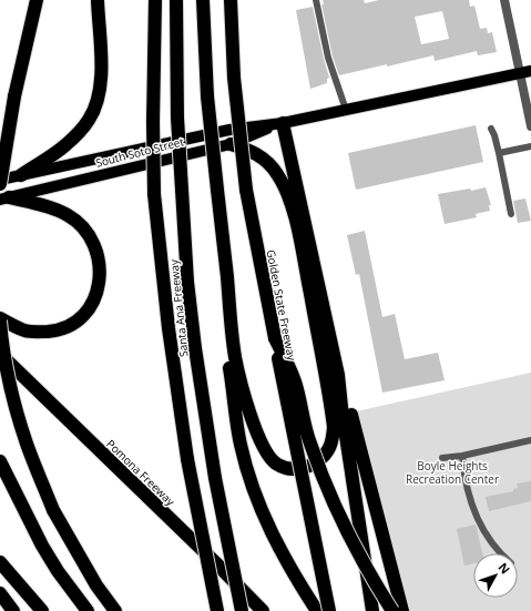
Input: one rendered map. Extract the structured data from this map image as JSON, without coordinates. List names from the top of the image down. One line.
{"streets":{"highway":["Golden State Freeway","Santa Ana Freeway","Pomona Freeway"],"main road":["South Soto Street"]},"parks":["Boyle Heights Recreation Center"],"north":"top right"}
